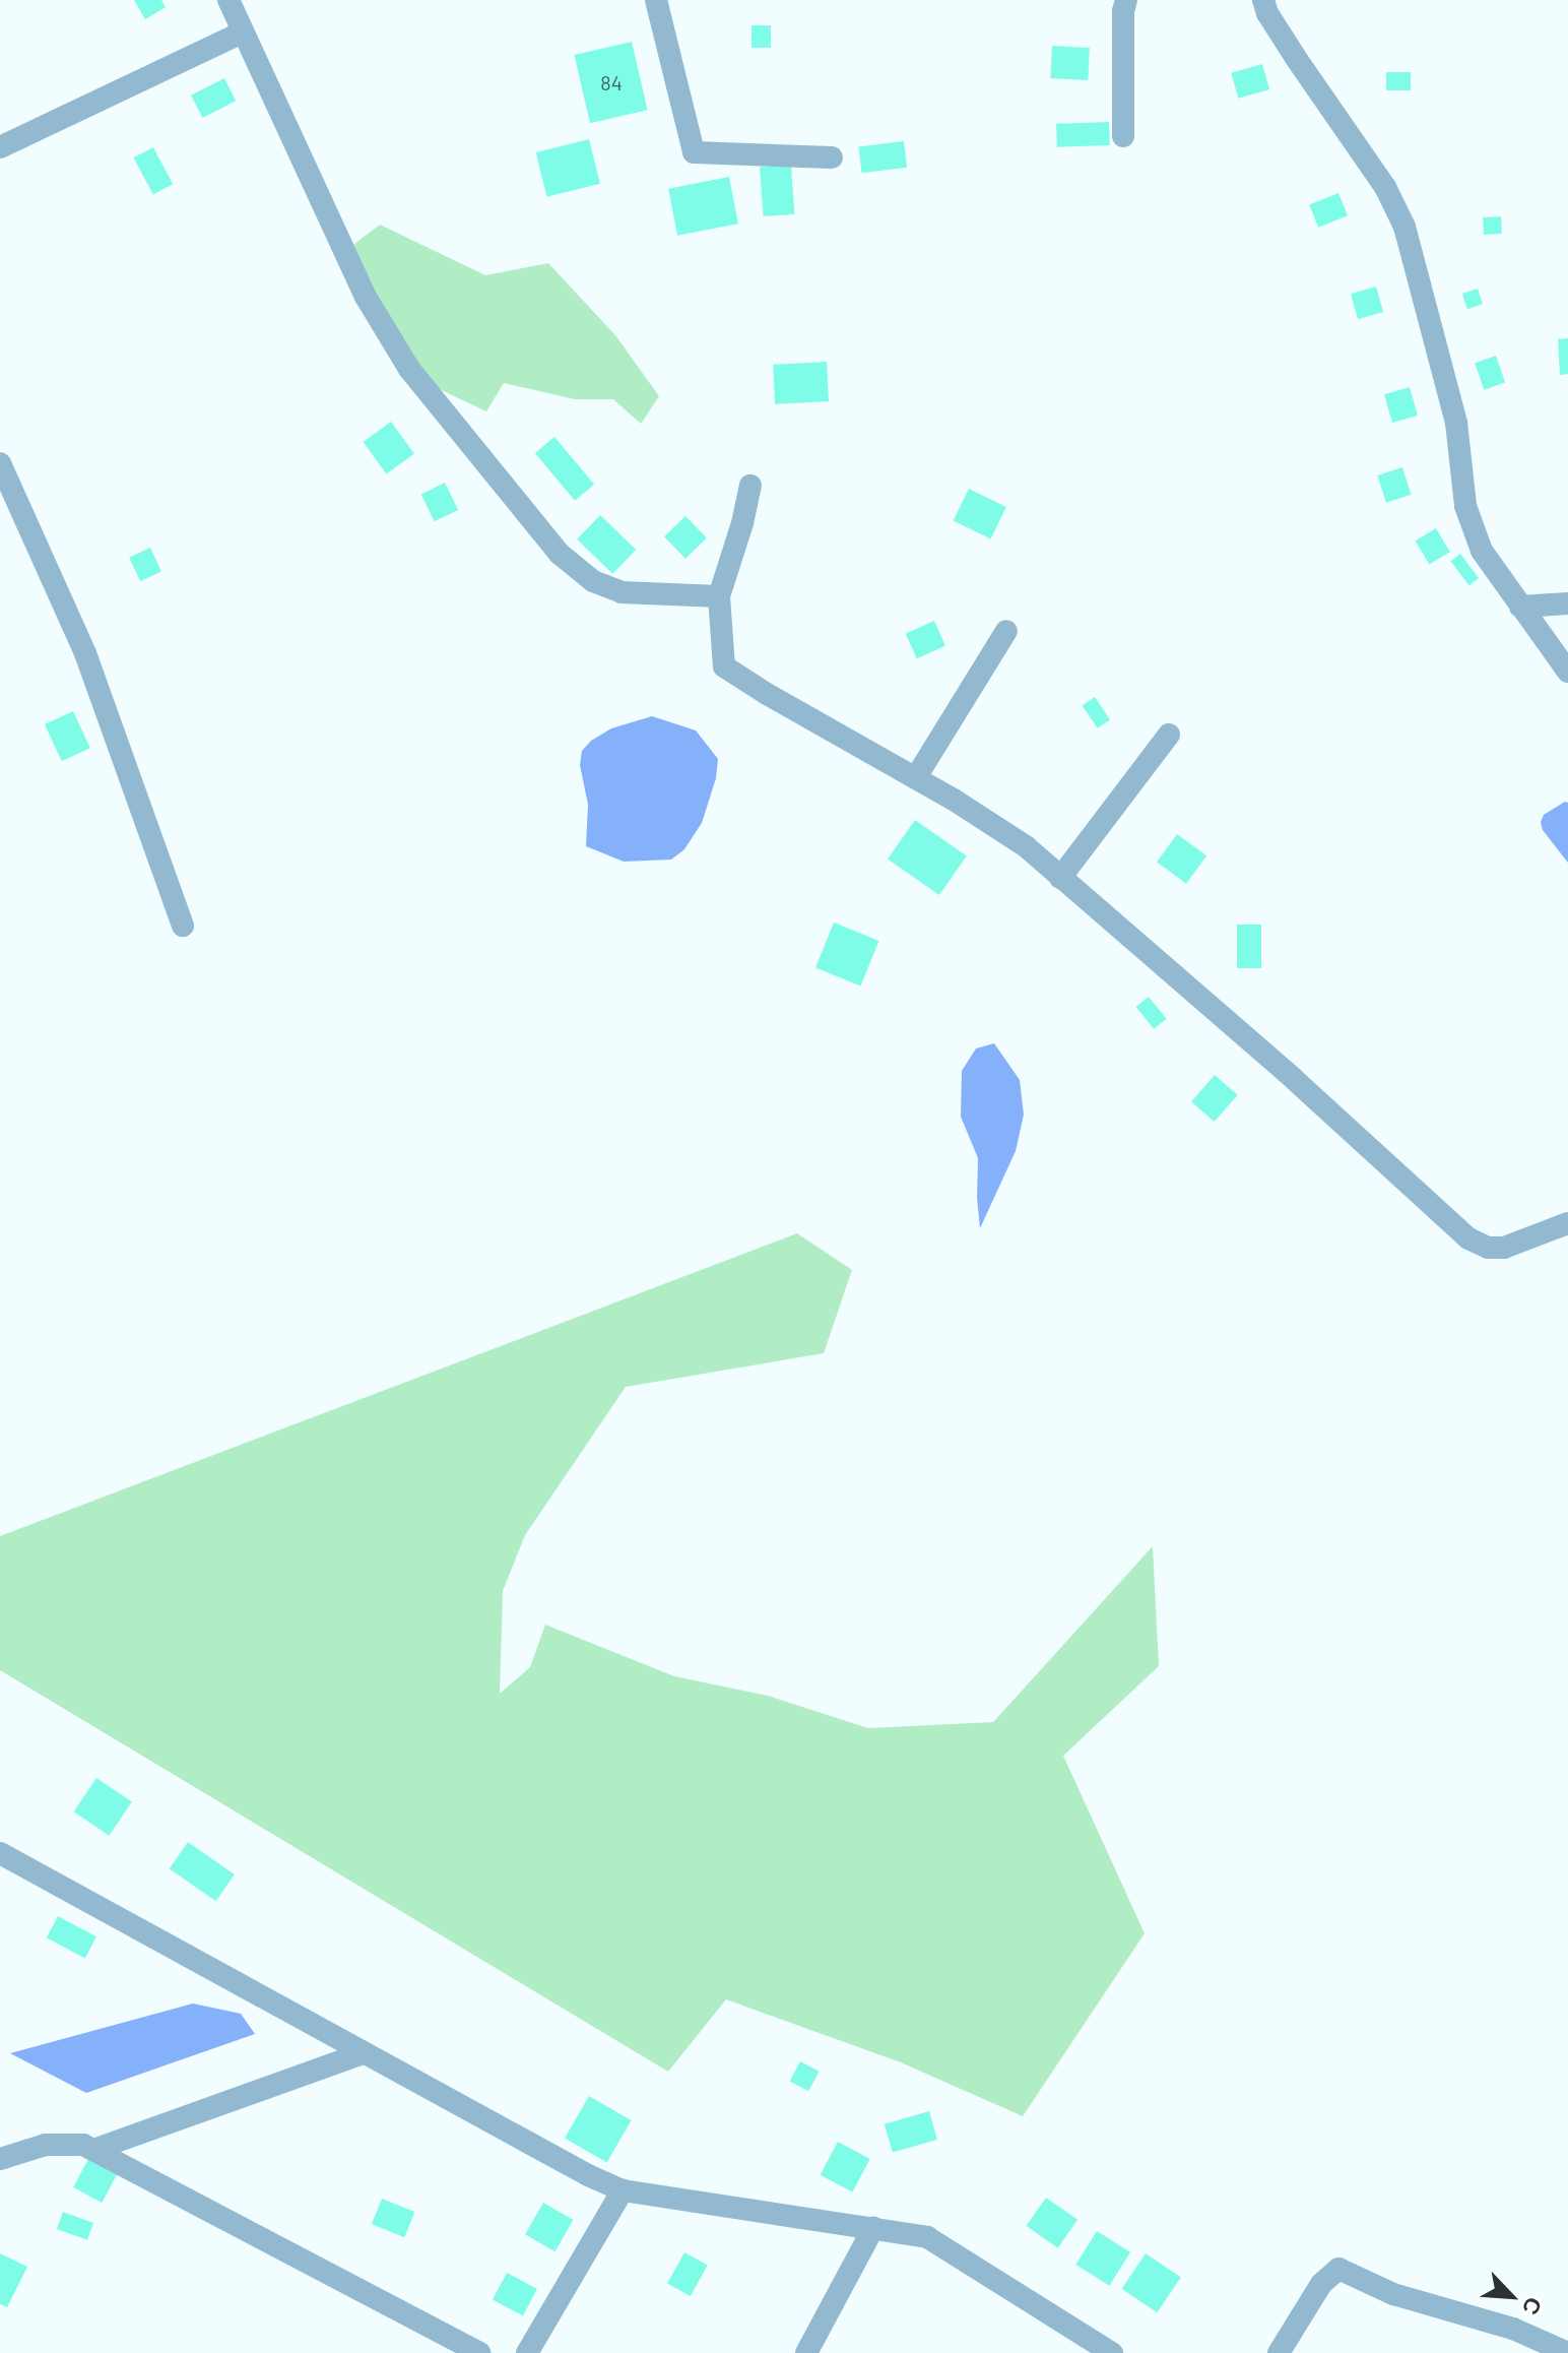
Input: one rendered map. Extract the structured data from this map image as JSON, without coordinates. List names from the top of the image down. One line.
{"house_numbers":["84"],"north":"bottom right"}
